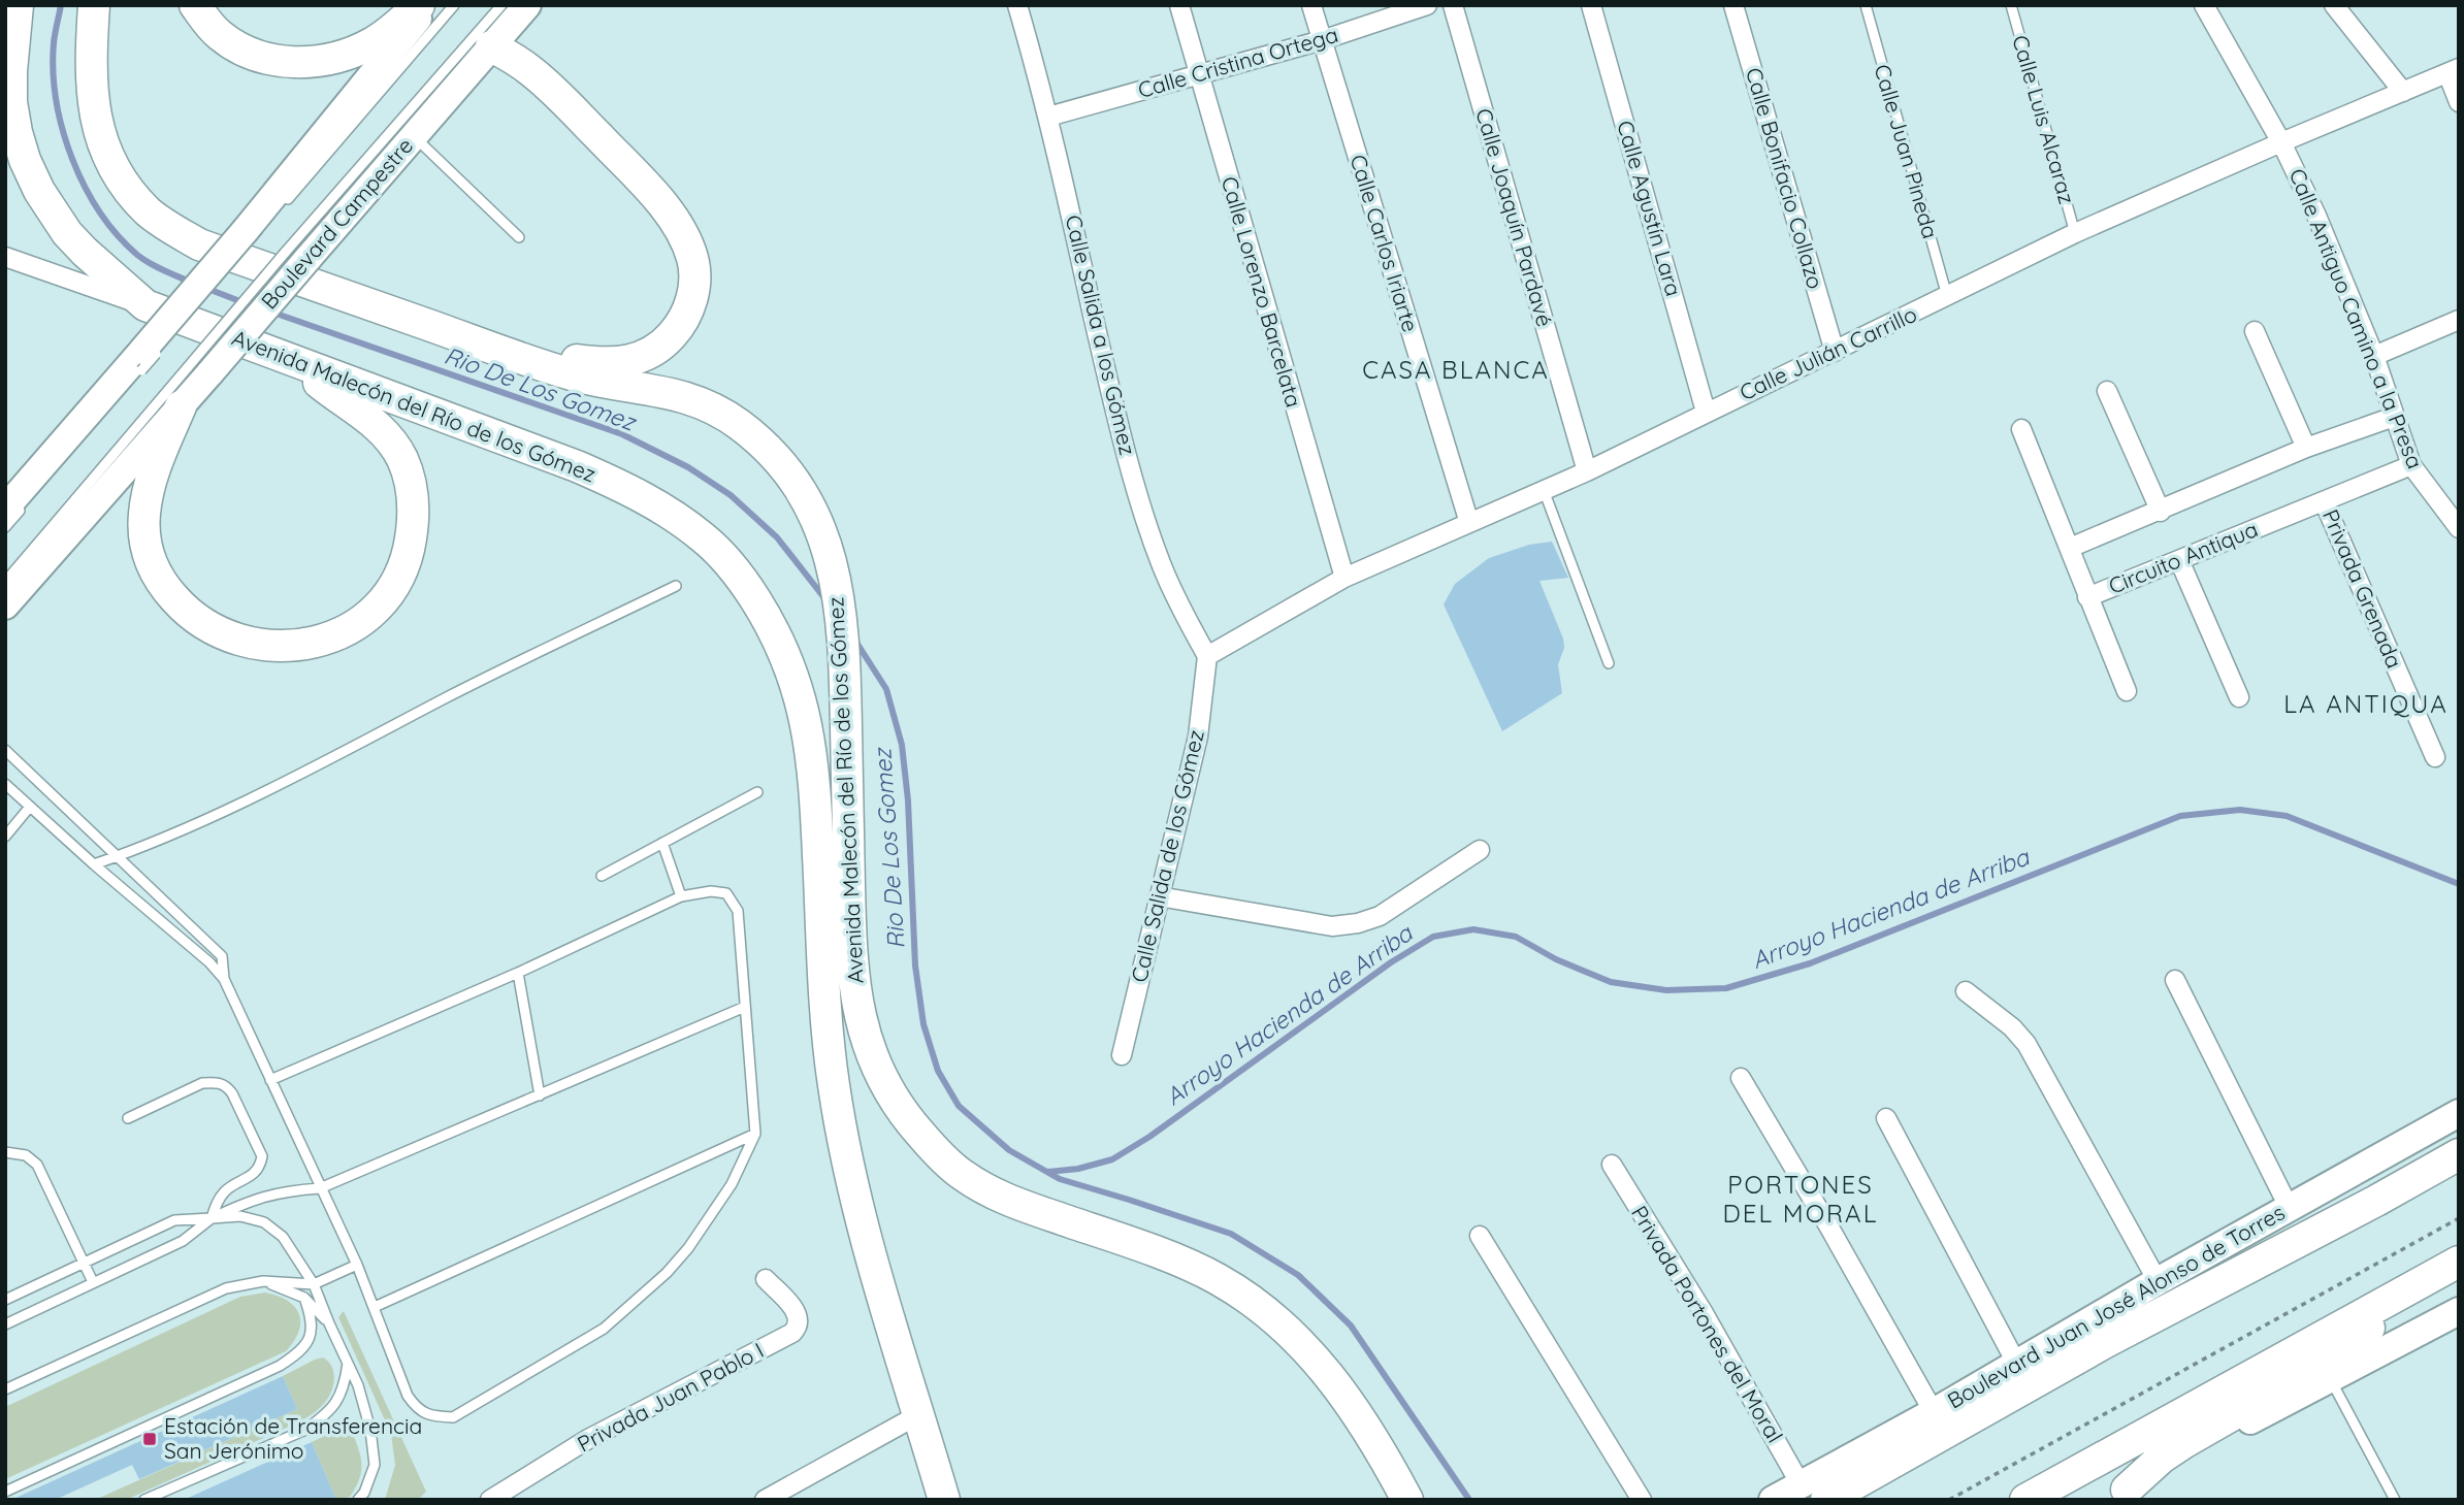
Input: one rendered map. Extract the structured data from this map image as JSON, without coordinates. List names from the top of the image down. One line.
{"streets":{"main road":["Boulevard Campestre","Avenida Malecón del Río de los Gómez","Boulevard Juan José Alonso de Torres"],"street":["Calle Cristina Ortega","Calle Bonifacio Collazo","Calle Agustín Lara","Calle Joaquín Pardavé","Calle Carlos Iriarte","Calle Lorenzo Barcelata","Calle Antiguo Camino a la Presa","Calle Salida a los Gómez","Calle Julián Carrillo","Circuito Antiqua","Privada Grenada","Calle Salida de los Gómez","Privada Portones del Moral","Privada Juan Pablo I"],"lane":["Calle Luis Alcaraz","Calle Juan Pineda"]},"crossings":[["Calle Cristina Ortega","Calle Carlos Iriarte"],["Calle Cristina Ortega","Calle Lorenzo Barcelata"],["Calle Cristina Ortega","Calle Salida a los Gómez"],["Calle Luis Alcaraz","Calle Julián Carrillo"],["Calle Juan Pineda","Calle Julián Carrillo"],["Calle Bonifacio Collazo","Calle Julián Carrillo"],["Calle Agustín Lara","Calle Julián Carrillo"],["Calle Joaquín Pardavé","Calle Julián Carrillo"],["Calle Carlos Iriarte","Calle Julián Carrillo"],["Calle Lorenzo Barcelata","Calle Julián Carrillo"],["Calle Antiguo Camino a la Presa","Calle Julián Carrillo"],["Calle Antiguo Camino a la Presa","Circuito Antiqua"],["Calle Salida a los Gómez","Calle Julián Carrillo"],["Calle Salida a los Gómez","Calle Salida de los Gómez"],["Calle Julián Carrillo","Calle Salida de los Gómez"],["Circuito Antiqua","Privada Grenada"],["Boulevard Juan José Alonso de Torres","Privada Portones del Moral"]],"districts":["CASA BLANCA","LA ANTIQUA","PORTONES DEL MORAL"],"water":["Rio De Los Gomez","Arroyo Hacienda de Arriba"],"places":{"transit":["Estación de Transferencia San Jerónimo"]}}
